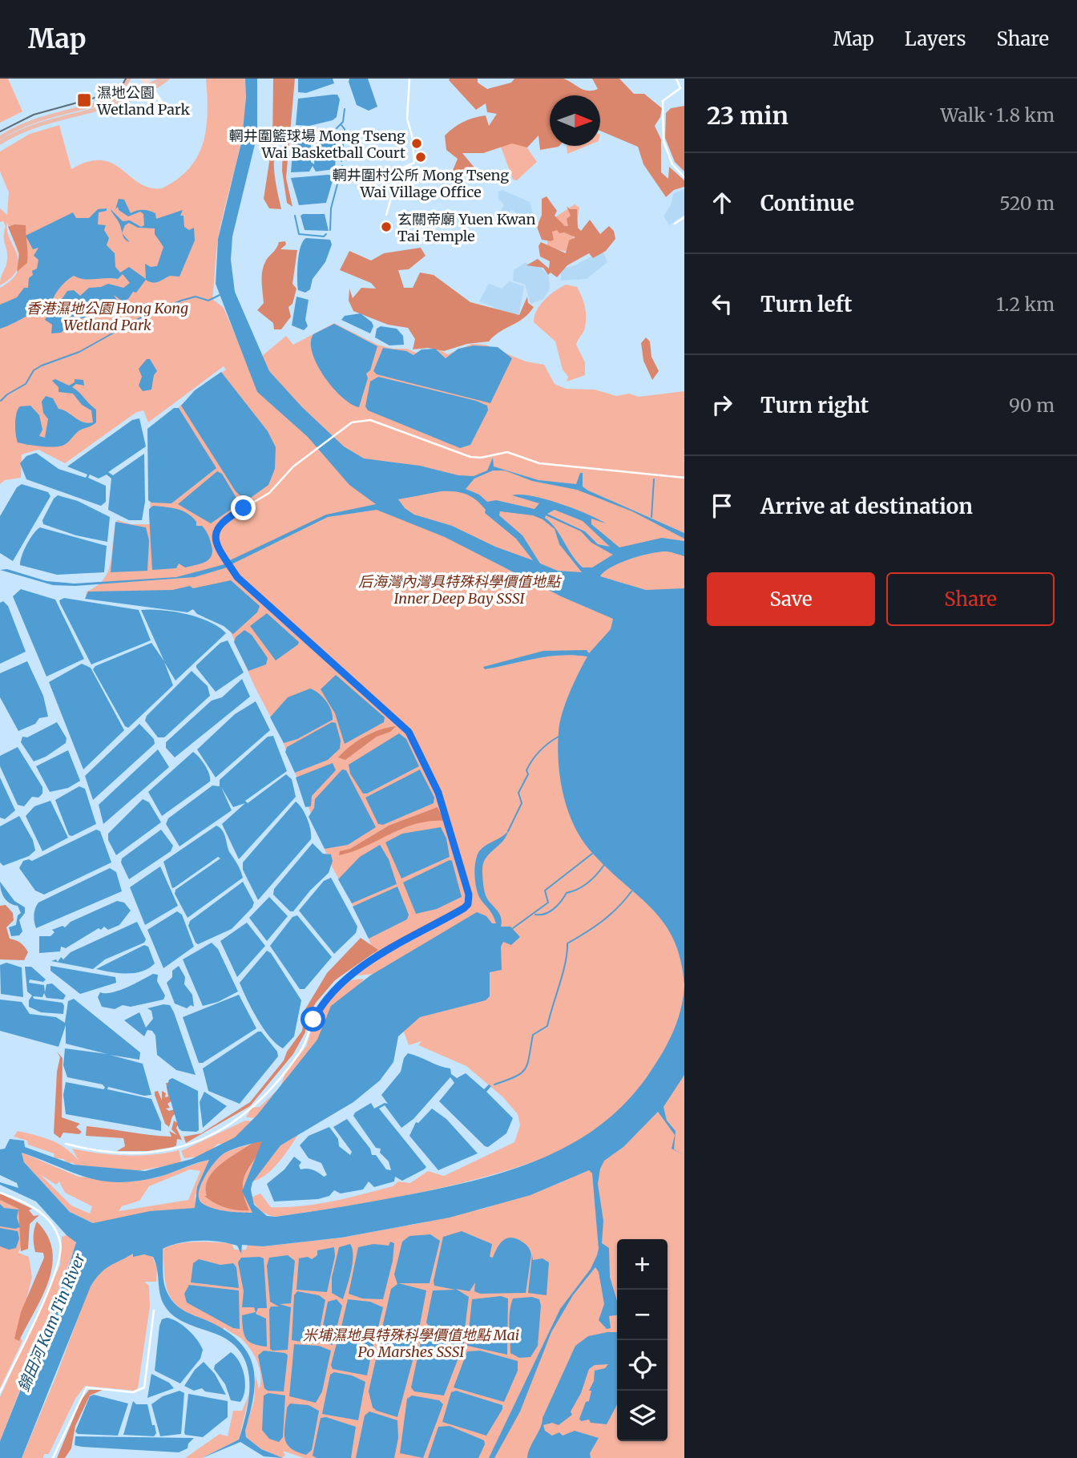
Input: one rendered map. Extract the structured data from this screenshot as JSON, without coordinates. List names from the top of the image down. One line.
{"water":["錦田河 Kam Tin River"],"parks":["香港濕地公園 Hong Kong Wetland Park","后海灣內灣具特殊科學價值地點 Inner Deep Bay SSSI","米埔濕地具特殊科學價值地點 Mai Po Marshes SSSI"],"places":{"transit":["濕地公園 Wetland Park"],"other":["輞井圍籃球場 Mong Tseng Wai Basketball Court","輞井圍村公所 Mong Tseng Wai Village Office","玄關帝廟 Yuen Kwan Tai Temple"]},"north":"right","page":{"header":"Map","nav":["Map","Layers","Share"],"heading":["23 min","Walk · 1.8 km"],"list":[["Continue","520 m"],["Turn left","1.2 km"],["Turn right","90 m"],"Arrive at destination"],"buttons":["Save","Share"],"map_buttons":["+","−"]}}
